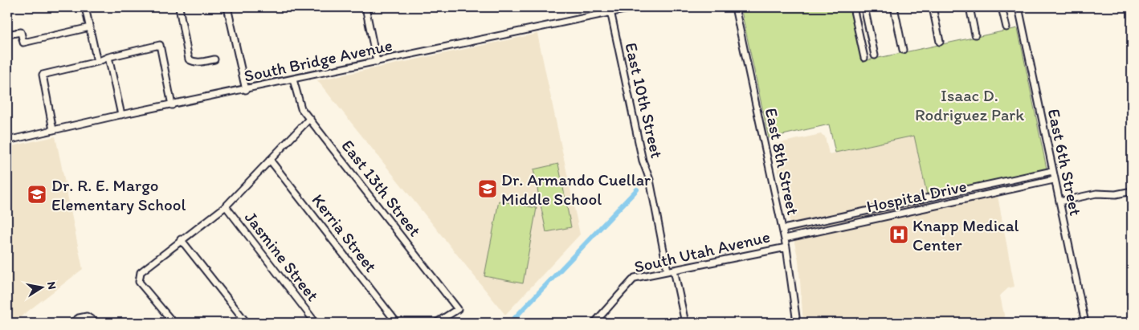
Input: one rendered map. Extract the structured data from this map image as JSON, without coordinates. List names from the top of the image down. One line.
{"streets":{"street":["South Bridge Avenue","East 10th Street","East 8th Street","East 6th Street","East 13th Street","Hospital Drive","Kerria Street","South Utah Avenue","Jasmine Street"]},"crossings":[["South Bridge Avenue","East 10th Street"],["South Bridge Avenue","East 13th Street"],["East 10th Street","South Utah Avenue"],["East 8th Street","Hospital Drive"],["East 8th Street","South Utah Avenue"],["East 6th Street","Hospital Drive"]],"parks":["Isaac D. Rodriguez Park"],"places":{"school or university":["Dr. Armando Cuellar Middle School","Dr. R. E. Margo Elementary School"],"hospital":["Knapp Medical Center"]},"north":"right"}
